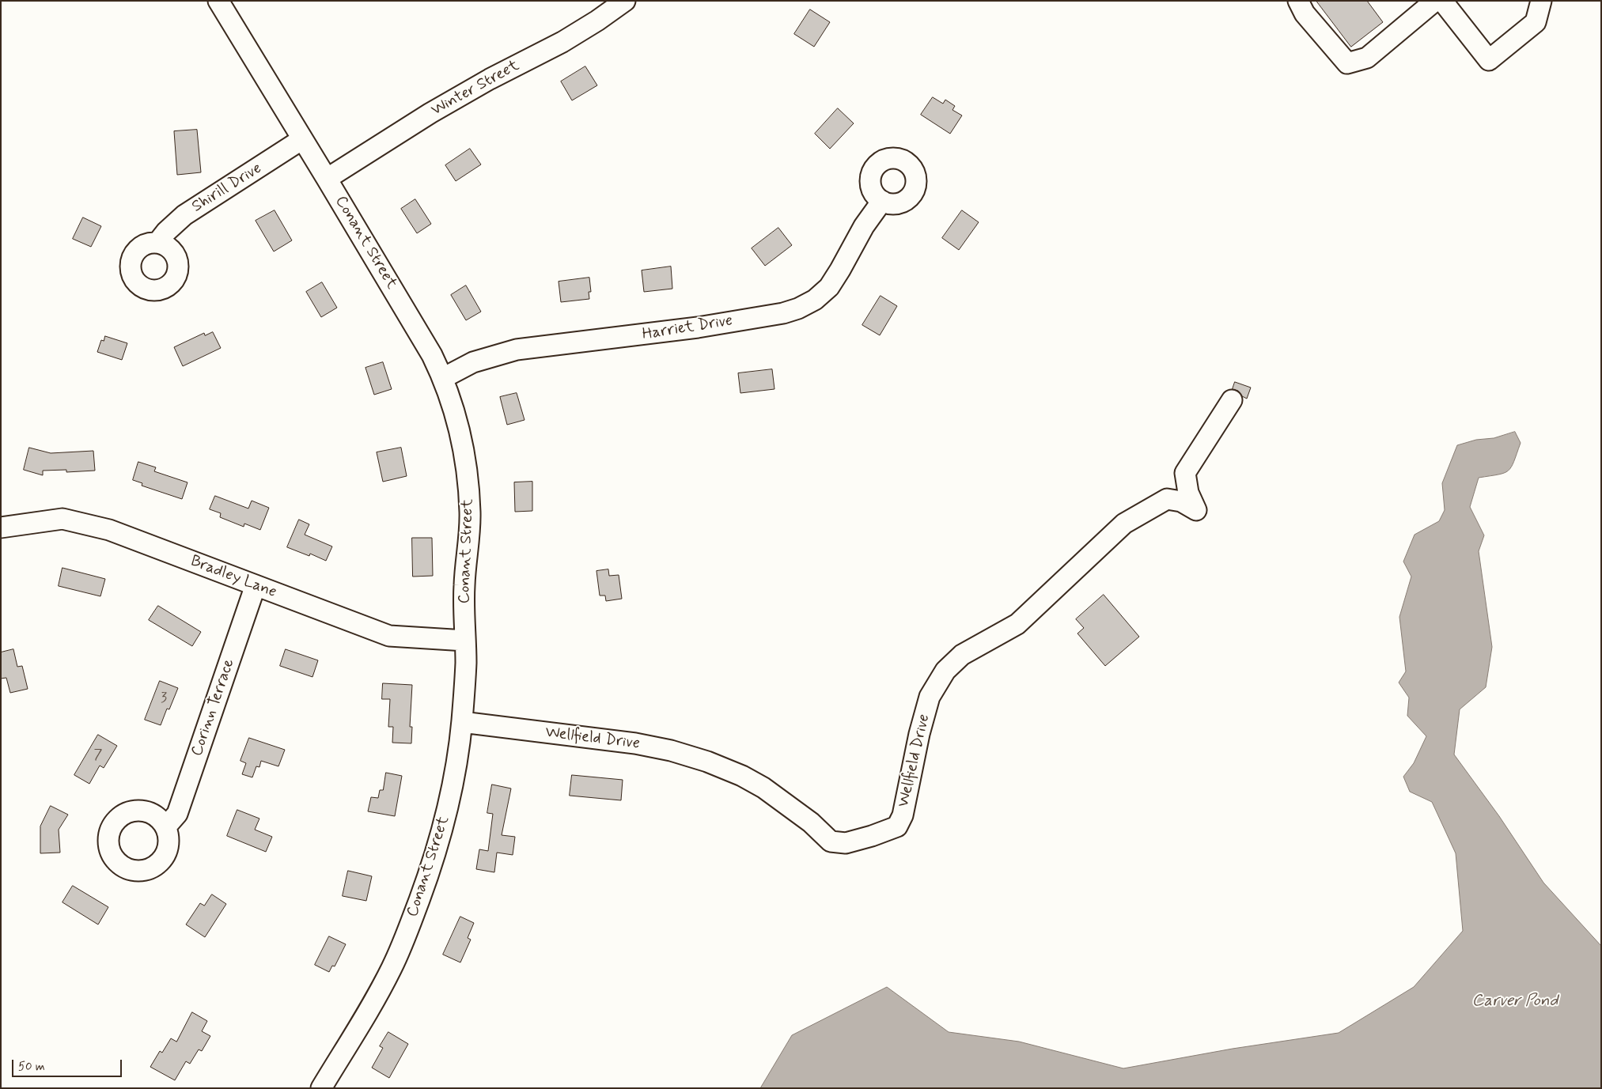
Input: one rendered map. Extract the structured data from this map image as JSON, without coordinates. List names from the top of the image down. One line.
{"streets":{"street":["Winter Street","Shirill Drive","Conant Street","Harriet Drive","Bradley Lane","Corinn Terrace","Wellfield Drive"]},"crossings":[["Winter Street","Conant Street"],["Shirill Drive","Conant Street"],["Conant Street","Harriet Drive"],["Conant Street","Bradley Lane"],["Conant Street","Wellfield Drive"],["Bradley Lane","Corinn Terrace"]],"water":["Carver Pond"],"house_numbers":["3","7"],"scale_bar":"50 m"}
